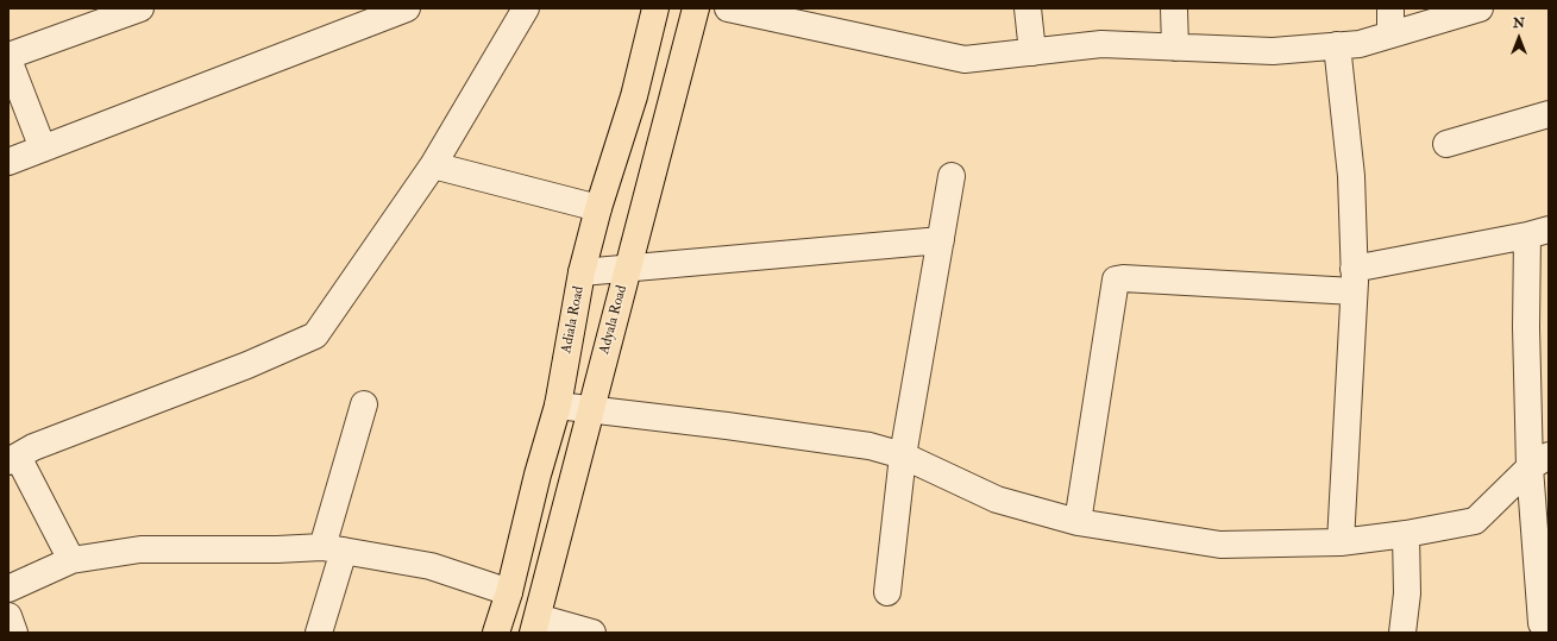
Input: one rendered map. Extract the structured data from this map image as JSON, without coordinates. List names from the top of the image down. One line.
{"streets":{"main road":["Adiala Road","Adyala Road"]},"north":"top"}
